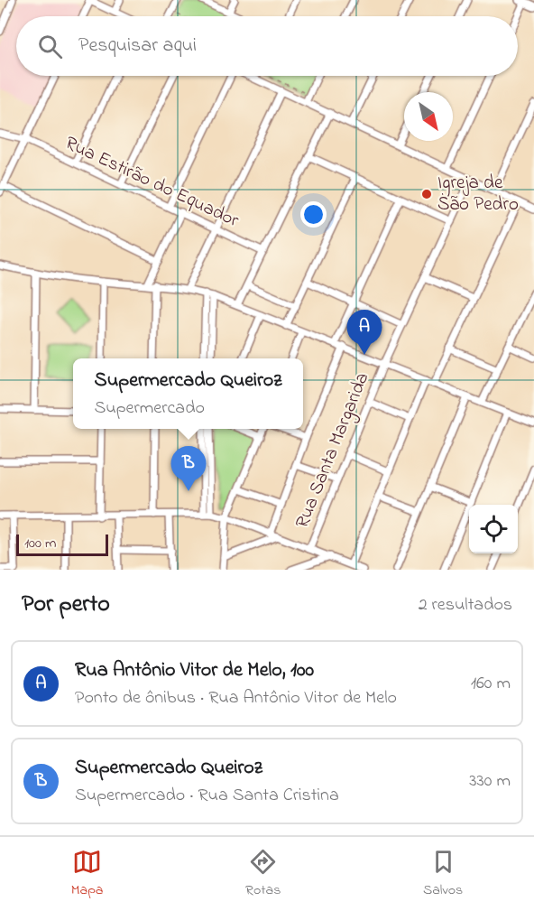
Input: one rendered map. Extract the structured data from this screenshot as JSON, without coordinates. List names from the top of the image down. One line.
{"streets":{"street":["Rua Estirão do Equador","Rua Santa Margarida"]},"places":["Igreja de São Pedro"],"scale_bar":"100 m","north":"bottom right","page":{"search":"Pesquisar aqui","pins":["A","B"],"popup":["Supermercado Queiroz","Supermercado"],"scale":"100 m","heading":["Por perto","2 resultados"],"list":[{"mark":"A","name":"Rua Antônio Vitor de Melo, 100","note":"Ponto de ônibus · Rua Antônio Vitor de Melo","value":"160 m"},{"mark":"B","name":"Supermercado Queiroz","note":"Supermercado · Rua Santa Cristina","value":"330 m"}],"nav":["Mapa","Rotas","Salvos"]}}
